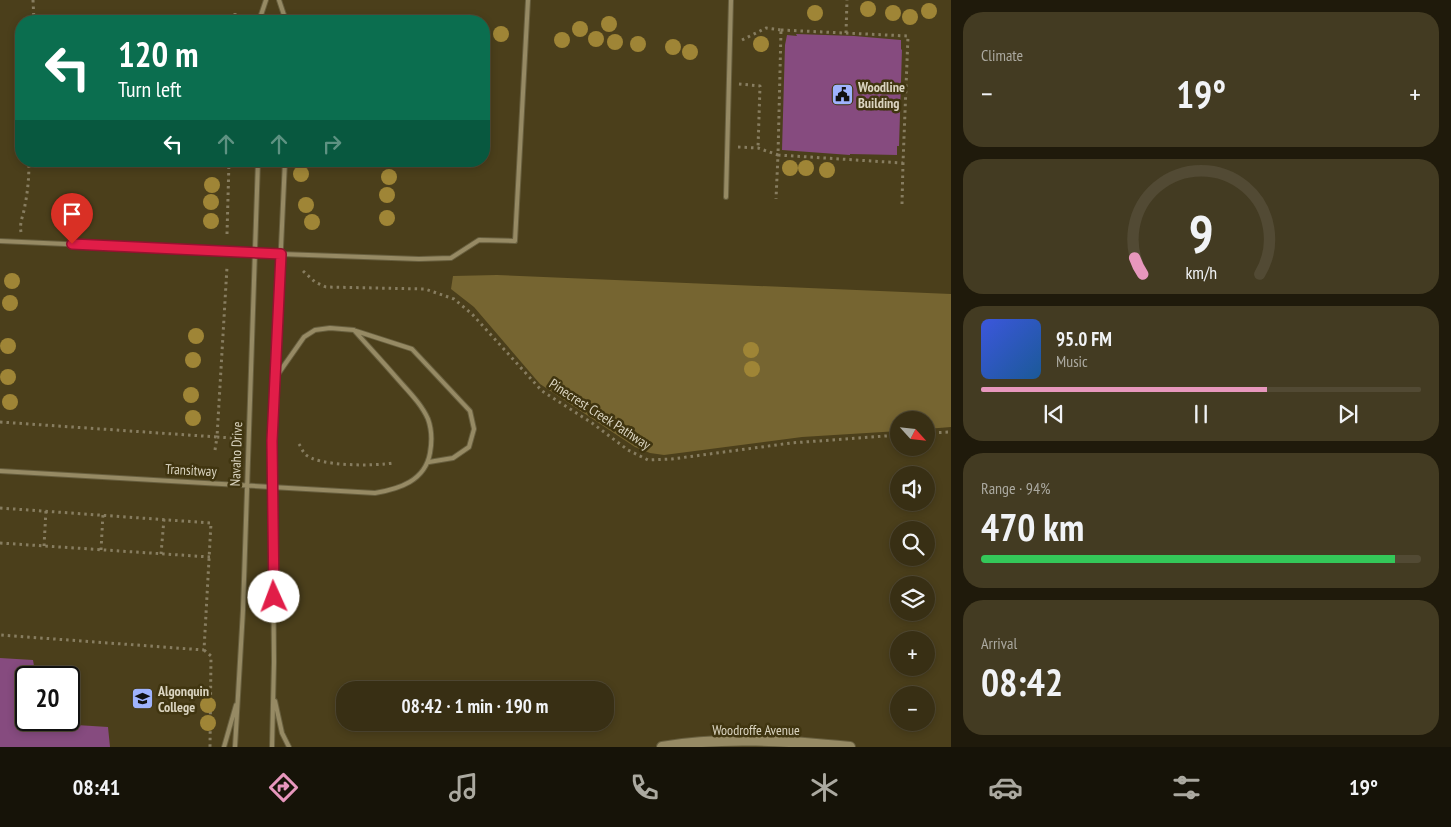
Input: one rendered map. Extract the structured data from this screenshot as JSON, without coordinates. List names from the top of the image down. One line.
{"streets":{"main road":["Woodroffe Avenue"],"lane":["Navaho Drive","Transitway"],"path":["Pinecrest Creek Pathway"]},"crossings":[["Navaho Drive","Transitway"]],"places":{"public building":["Woodline Building"],"school or university":["Algonquin College"]},"north":"bottom right","page":{"tile":["Climate",["Range · 94%","470 km"],["Arrival","08:42"]],"turn":["120 m","Turn left"],"heat":["−","19°","+"],"song":["95.0 FM","Music"],"map_buttons":["+","−"],"limit":"20","trip":"08:42 · 1 min · 190 m","tabs":["08:41","19°"],"gauge":["9","km/h"]}}
